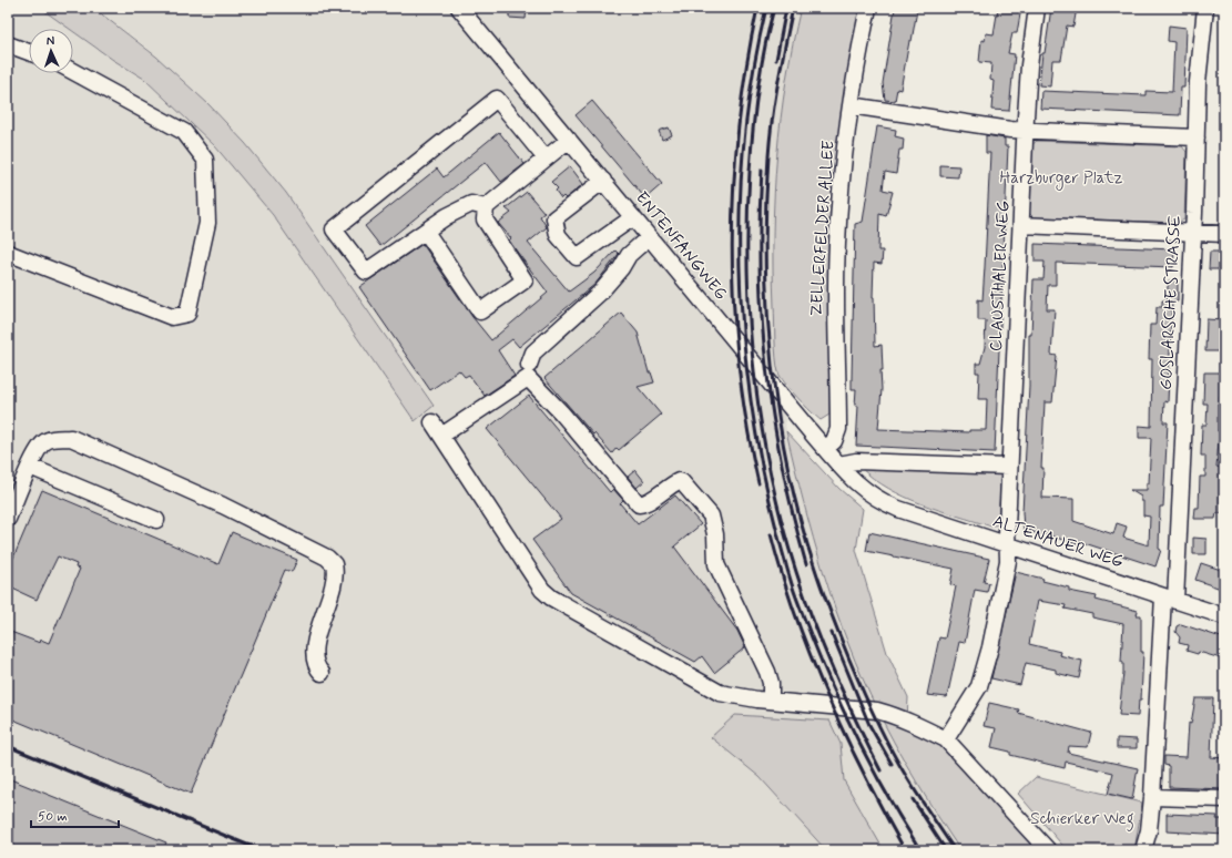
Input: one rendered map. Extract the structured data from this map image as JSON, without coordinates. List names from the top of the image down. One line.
{"streets":{"street":["ZELLERFELDER ALLEE","ENTENFANGWEG","CLAUSTHALER WEG","GOSLARSCHE STRASSE","ALTENAUER WEG"]},"crossings":[["ZELLERFELDER ALLEE","ENTENFANGWEG"],["ENTENFANGWEG","ALTENAUER WEG"],["CLAUSTHALER WEG","ALTENAUER WEG"],["GOSLARSCHE STRASSE","ALTENAUER WEG"]],"parks":["Harzburger Platz","Schierker Weg"],"scale_bar":"50 m","north":"top"}
